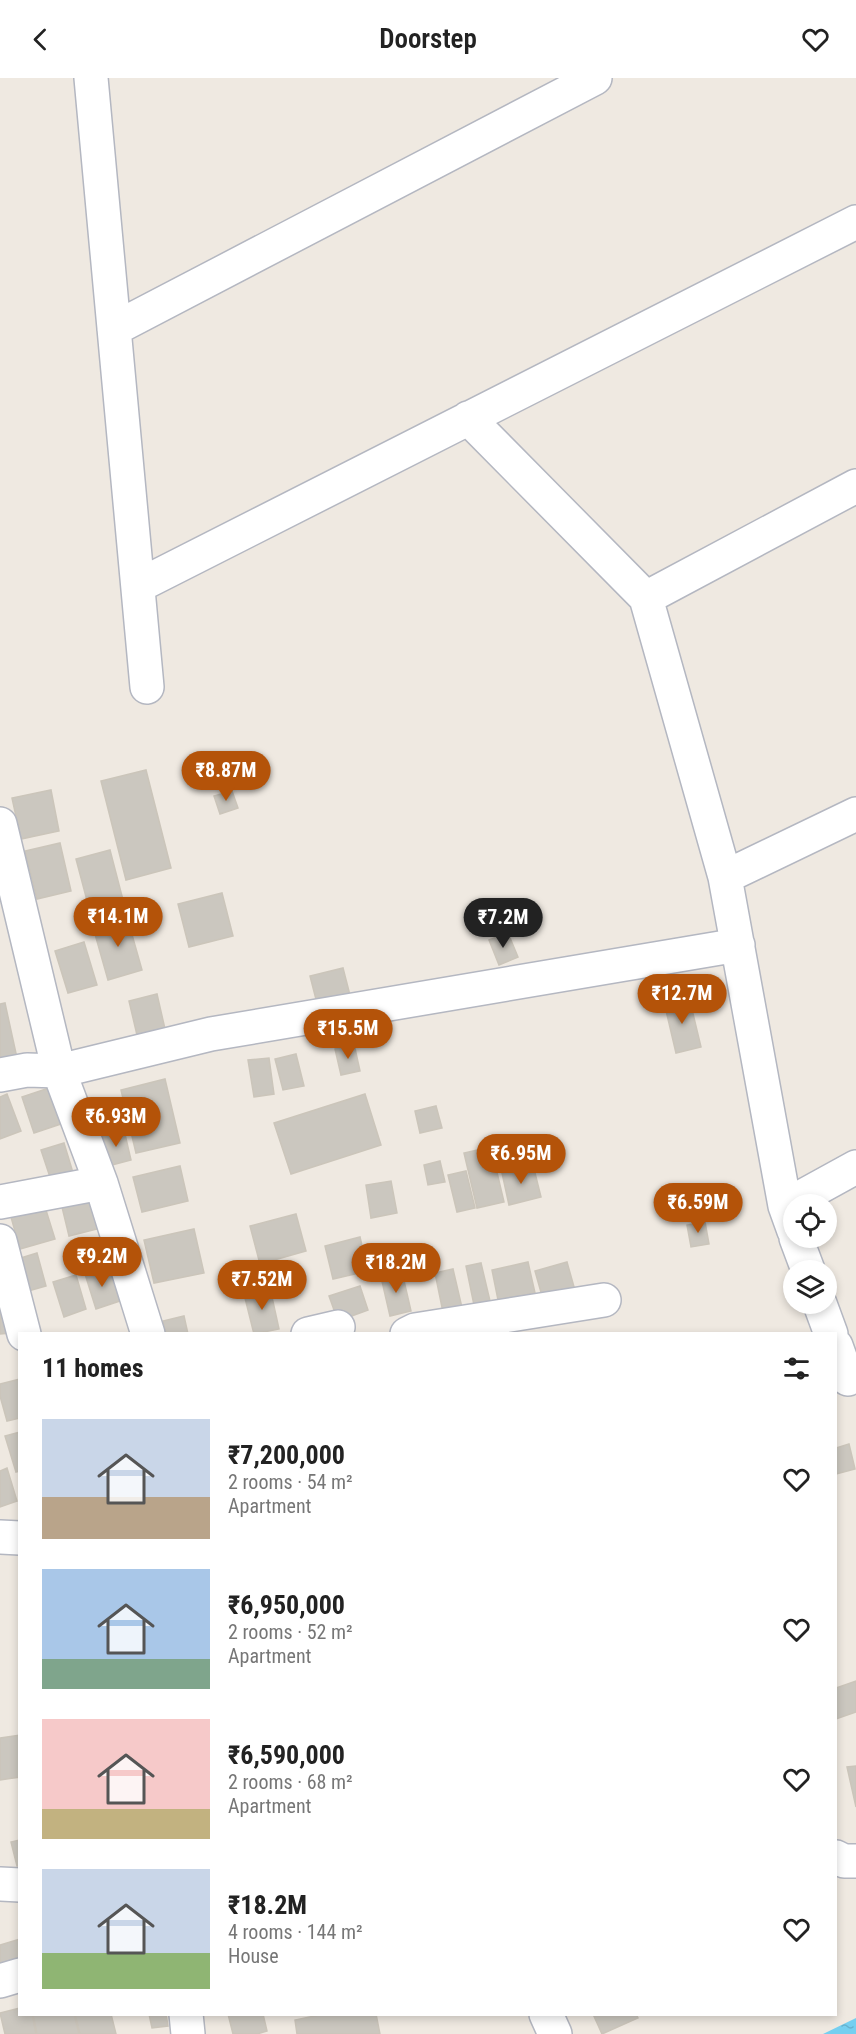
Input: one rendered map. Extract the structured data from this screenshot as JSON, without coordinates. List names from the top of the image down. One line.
{"page":{"header":"Doorstep","price":["₹8.87M","₹14.1M","₹7.2M","₹12.7M","₹15.5M","₹6.93M","₹6.95M","₹6.59M","₹9.2M","₹18.2M","₹7.52M"],"heading":"11 homes","list":[{"name":"₹7,200,000","note":"2 rooms · 54 m² · Apartment"},{"name":"₹6,950,000","note":"2 rooms · 52 m² · Apartment"},{"name":"₹6,590,000","note":"2 rooms · 68 m² · Apartment"},{"name":"₹18.2M","note":"4 rooms · 144 m² · House"}]}}
